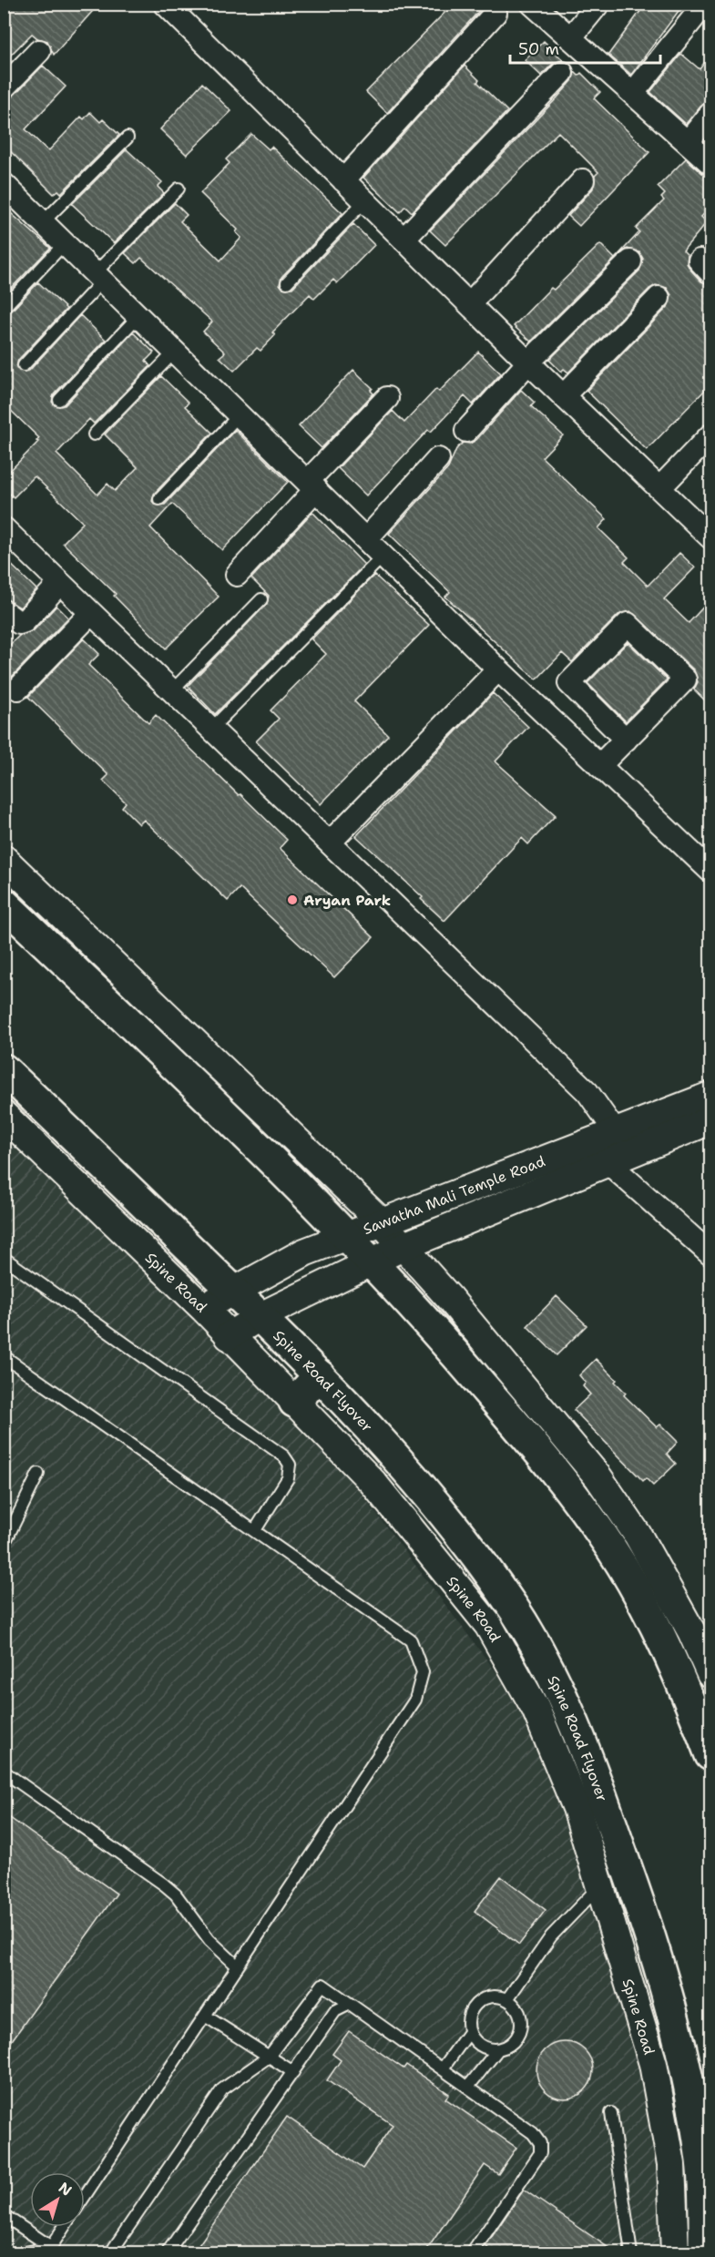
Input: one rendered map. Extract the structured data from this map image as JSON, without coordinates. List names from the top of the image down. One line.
{"streets":{"main road":["Spine Road Flyover"],"street":["Sawatha Mali Temple Road","Spine Road"]},"crossings":[["Sawatha Mali Temple Road","Spine Road"],["Sawatha Mali Temple Road","Spine Road Flyover"]],"places":["Aryan Park"],"scale_bar":"50 m","north":"top right"}
